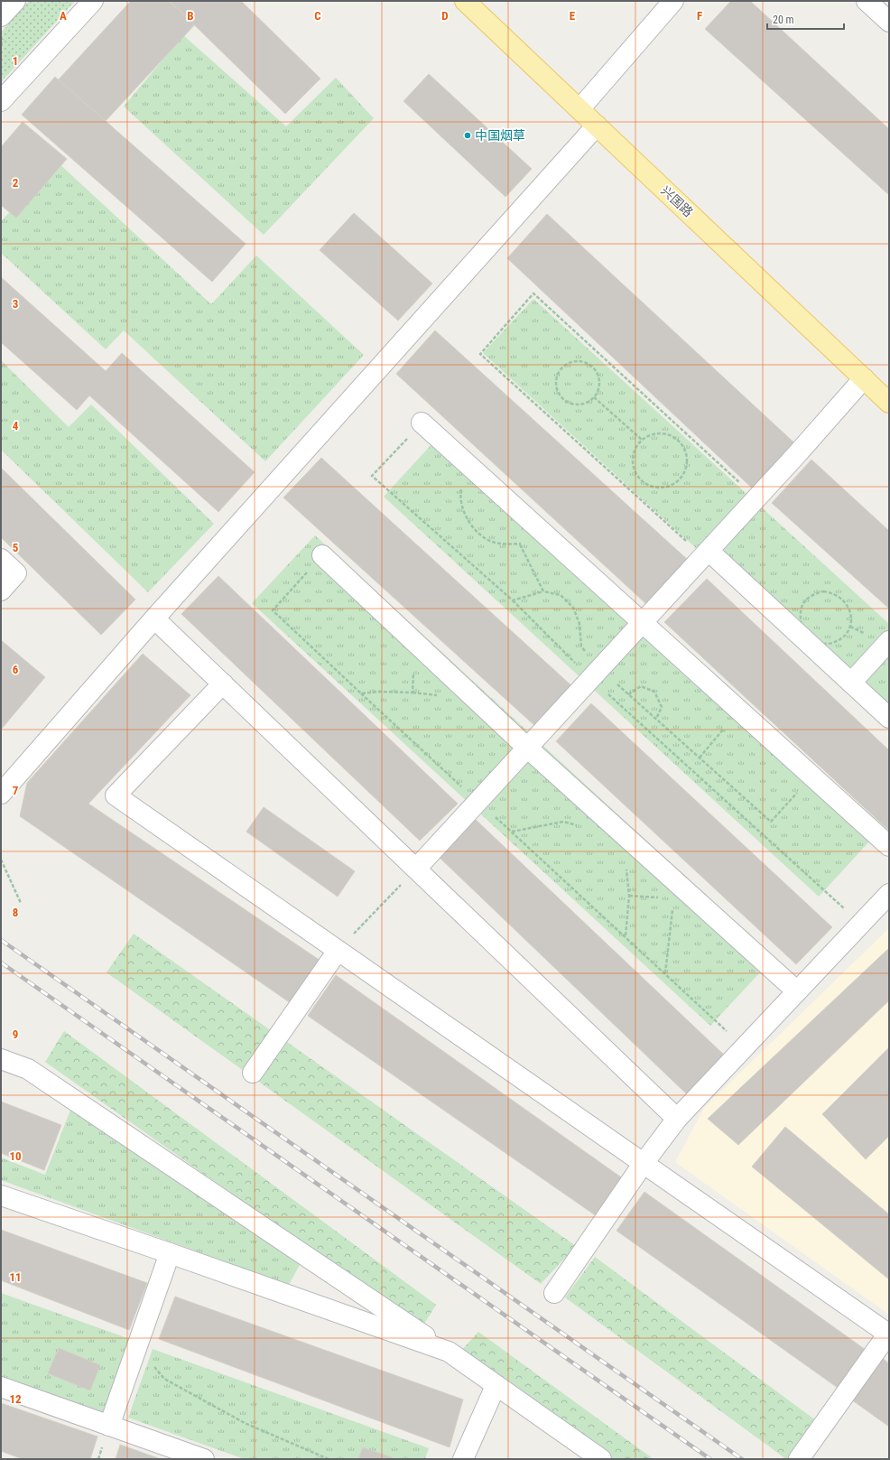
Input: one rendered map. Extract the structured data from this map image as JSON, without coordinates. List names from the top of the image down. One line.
{"streets":{"main road":["兴国路"]},"places":["中国烟草"],"scale_bar":"20 m","grid":{"columns":["A","B","C","D","E","F"],"rows":["1","2","3","4","5","6","7","8","9","10","11","12"]}}
